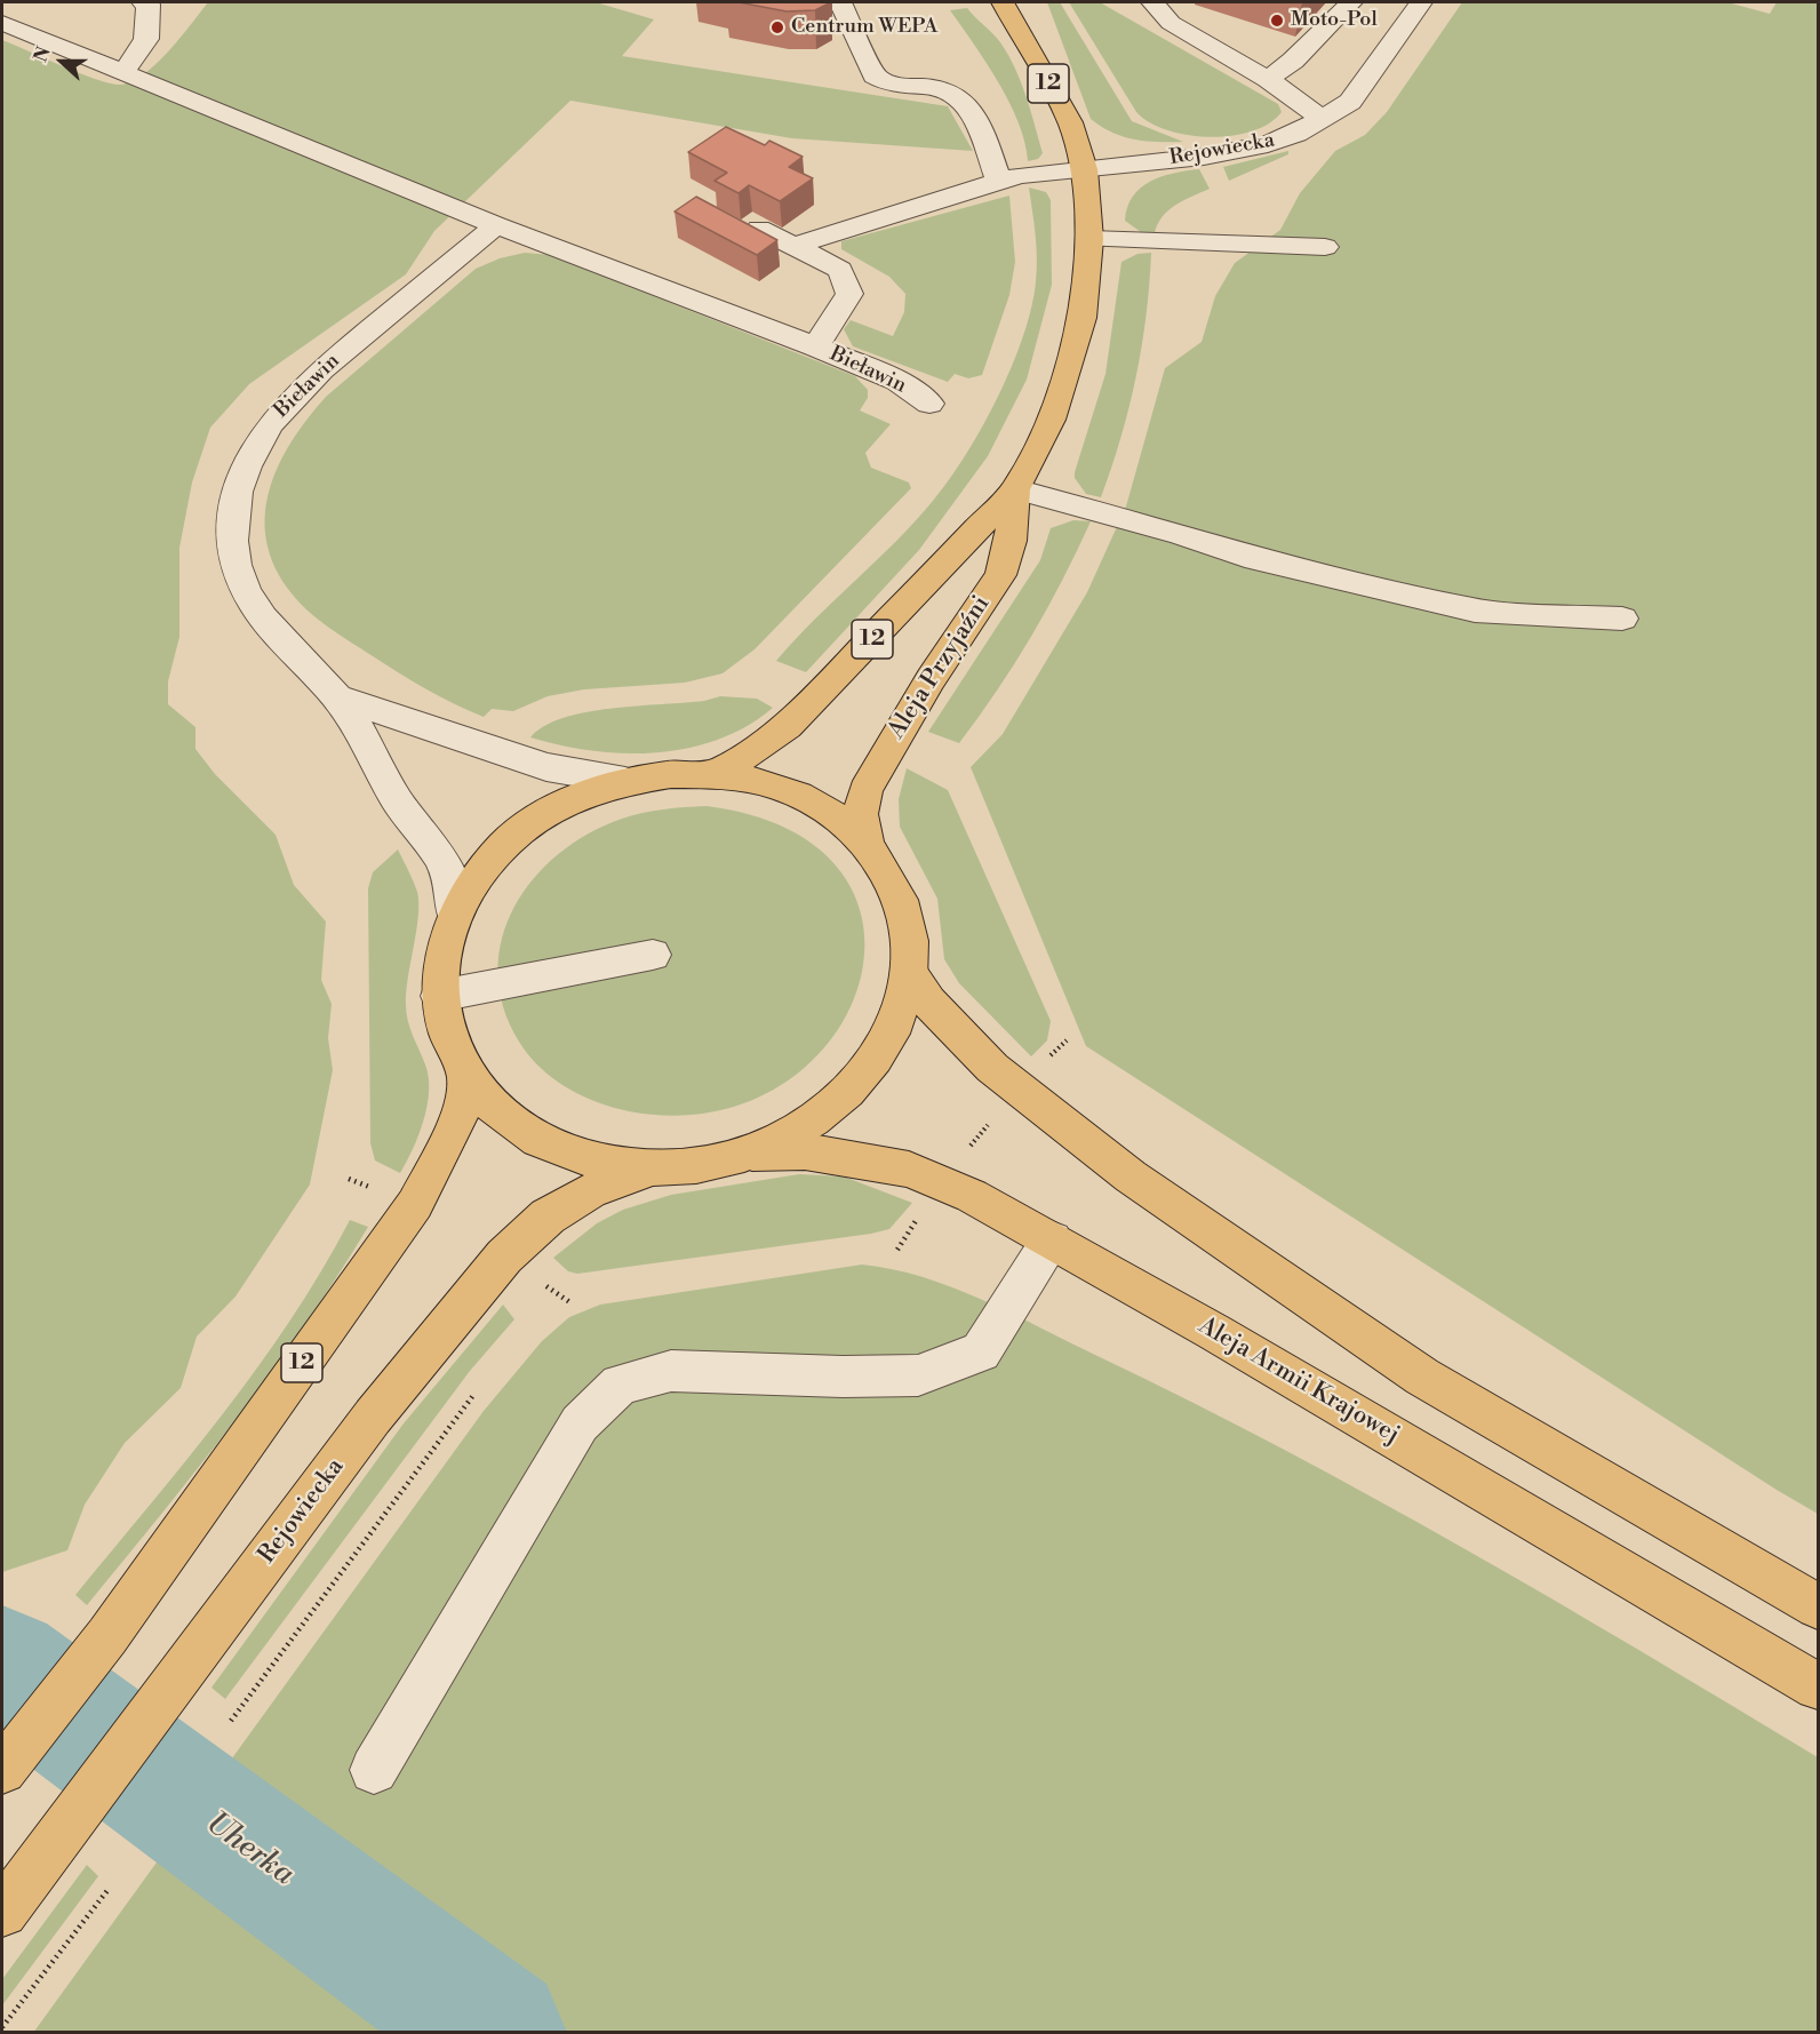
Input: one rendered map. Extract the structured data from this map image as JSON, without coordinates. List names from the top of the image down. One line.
{"streets":{"main road":["12","Rejowiecka","Aleja Przyjaźni","Aleja Armii Krajowej"],"street":["Bieławin"]},"crossings":[["12","Rejowiecka"],["12","Bieławin"],["12","Aleja Przyjaźni"],["12","Aleja Armii Krajowej"],["Rejowiecka","Aleja Przyjaźni"]],"water":["Uherka"],"places":["Moto-Pol","Centrum WEPA"],"north":"left"}
